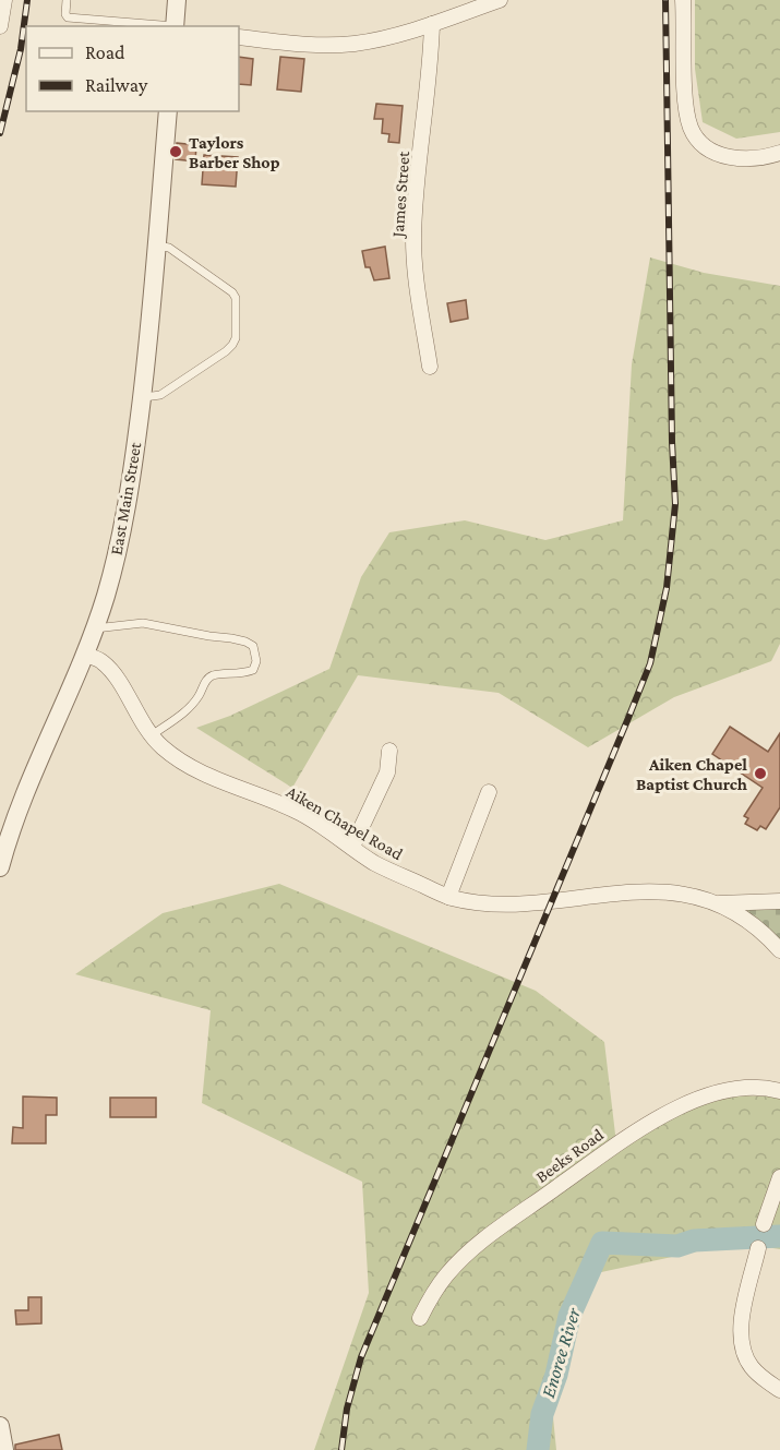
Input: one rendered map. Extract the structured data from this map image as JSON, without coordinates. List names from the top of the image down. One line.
{"streets":{"street":["James Street","East Main Street","Aiken Chapel Road","Beeks Road"]},"crossings":[["East Main Street","Aiken Chapel Road"]],"water":["Enoree River"],"places":["Taylors Barber Shop","Aiken Chapel Baptist Church"],"legend":["Road","Railway"]}
